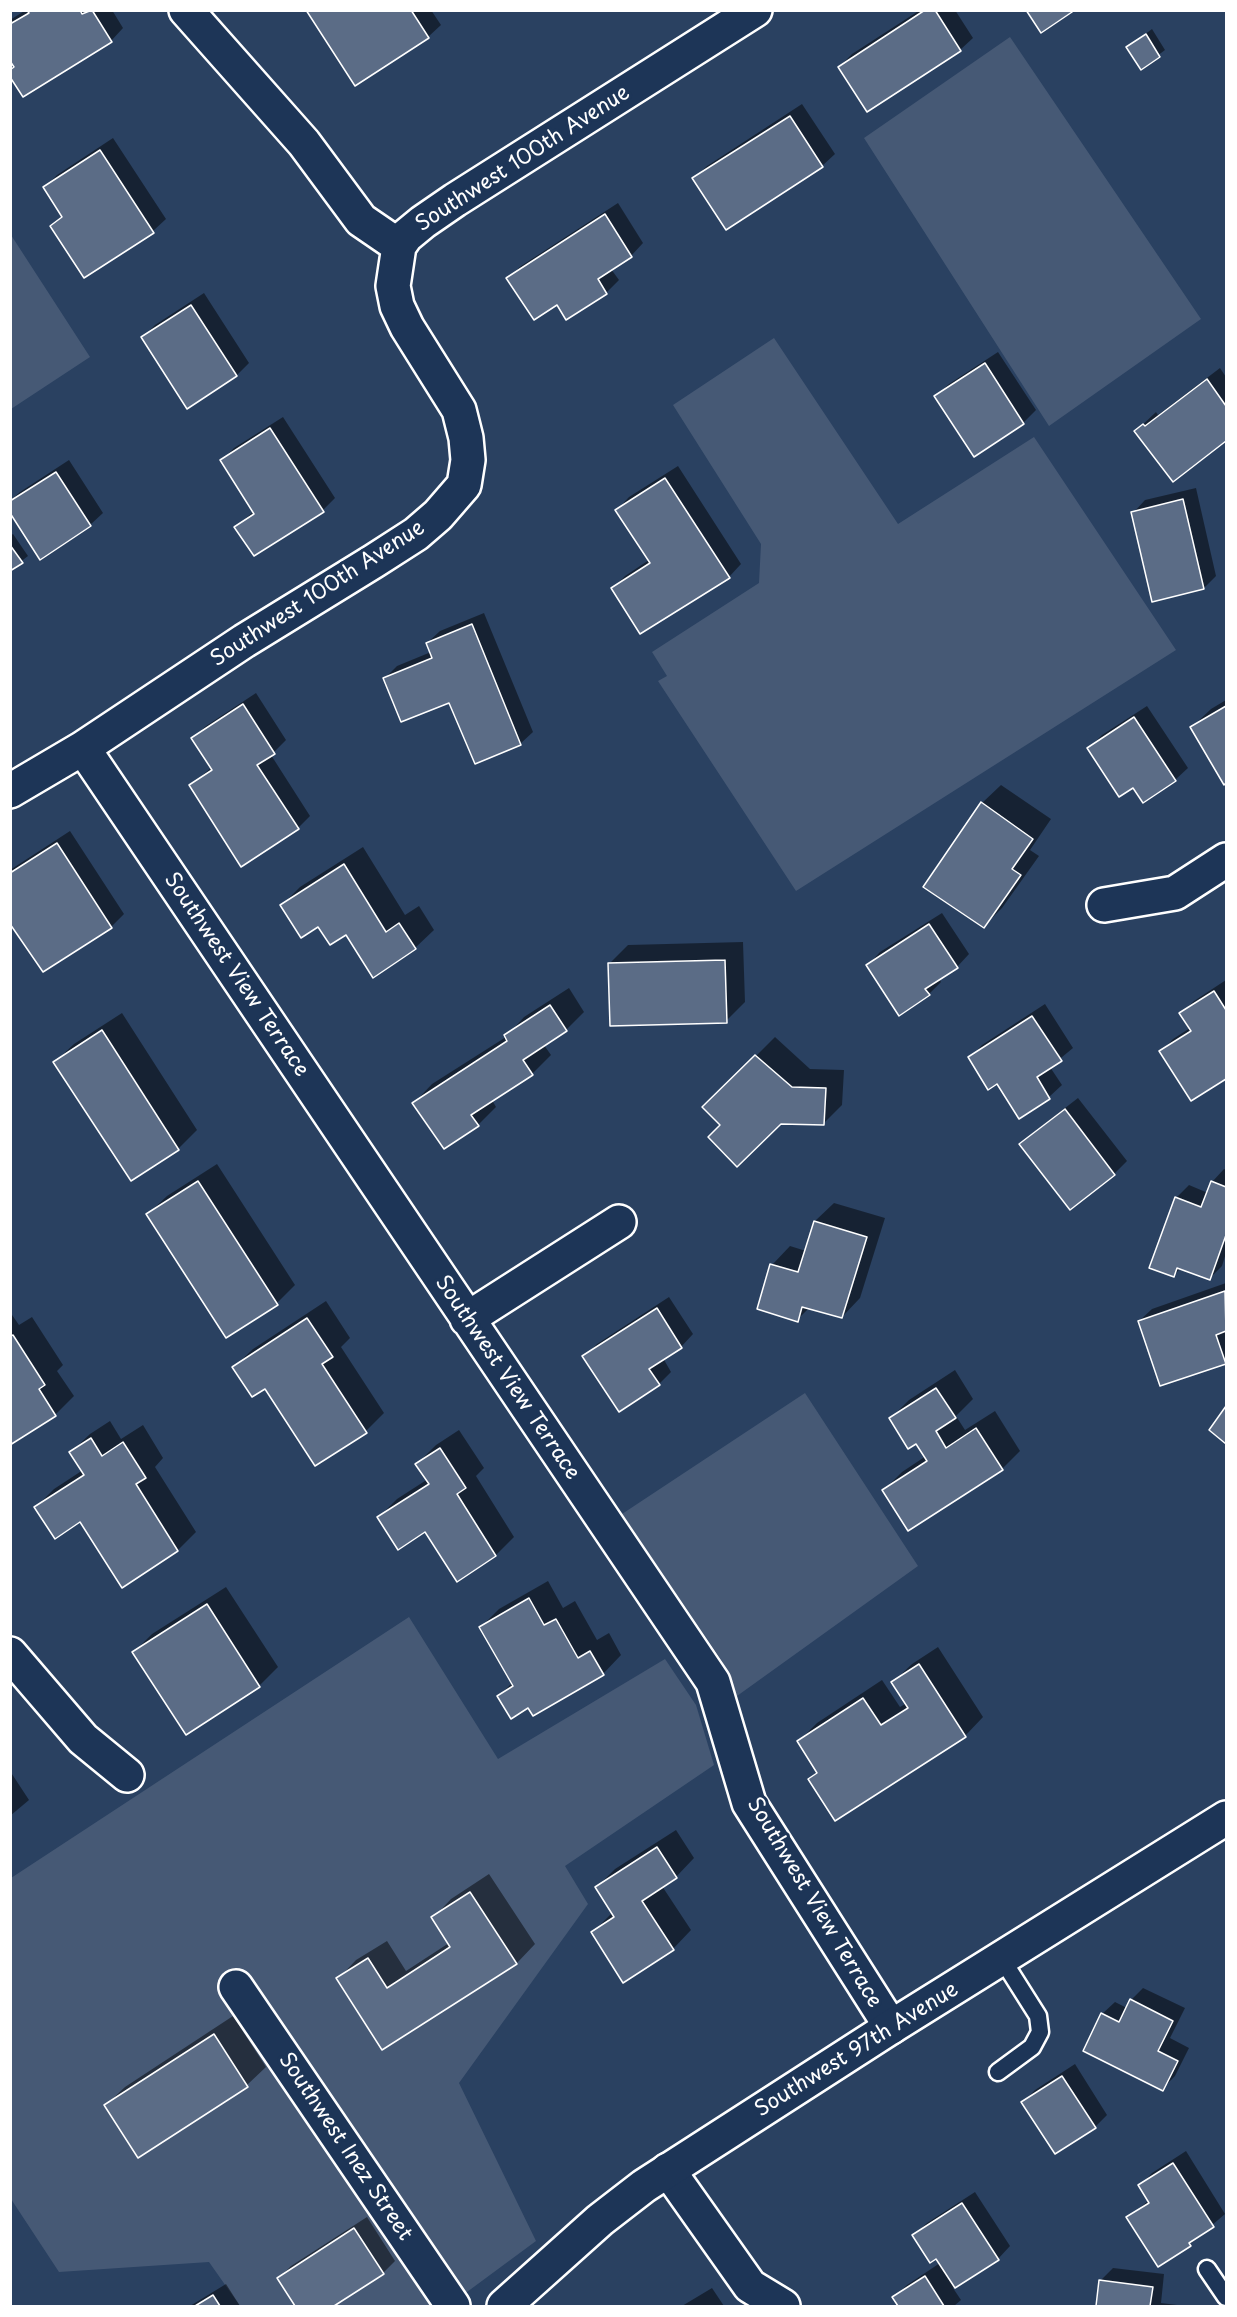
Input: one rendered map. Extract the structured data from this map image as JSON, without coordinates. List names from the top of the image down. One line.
{"streets":{"street":["Southwest 100th Avenue","Southwest View Terrace","Southwest 97th Avenue","Southwest Inez Street"]},"crossings":[["Southwest 100th Avenue","Southwest View Terrace"],["Southwest View Terrace","Southwest 97th Avenue"]]}
